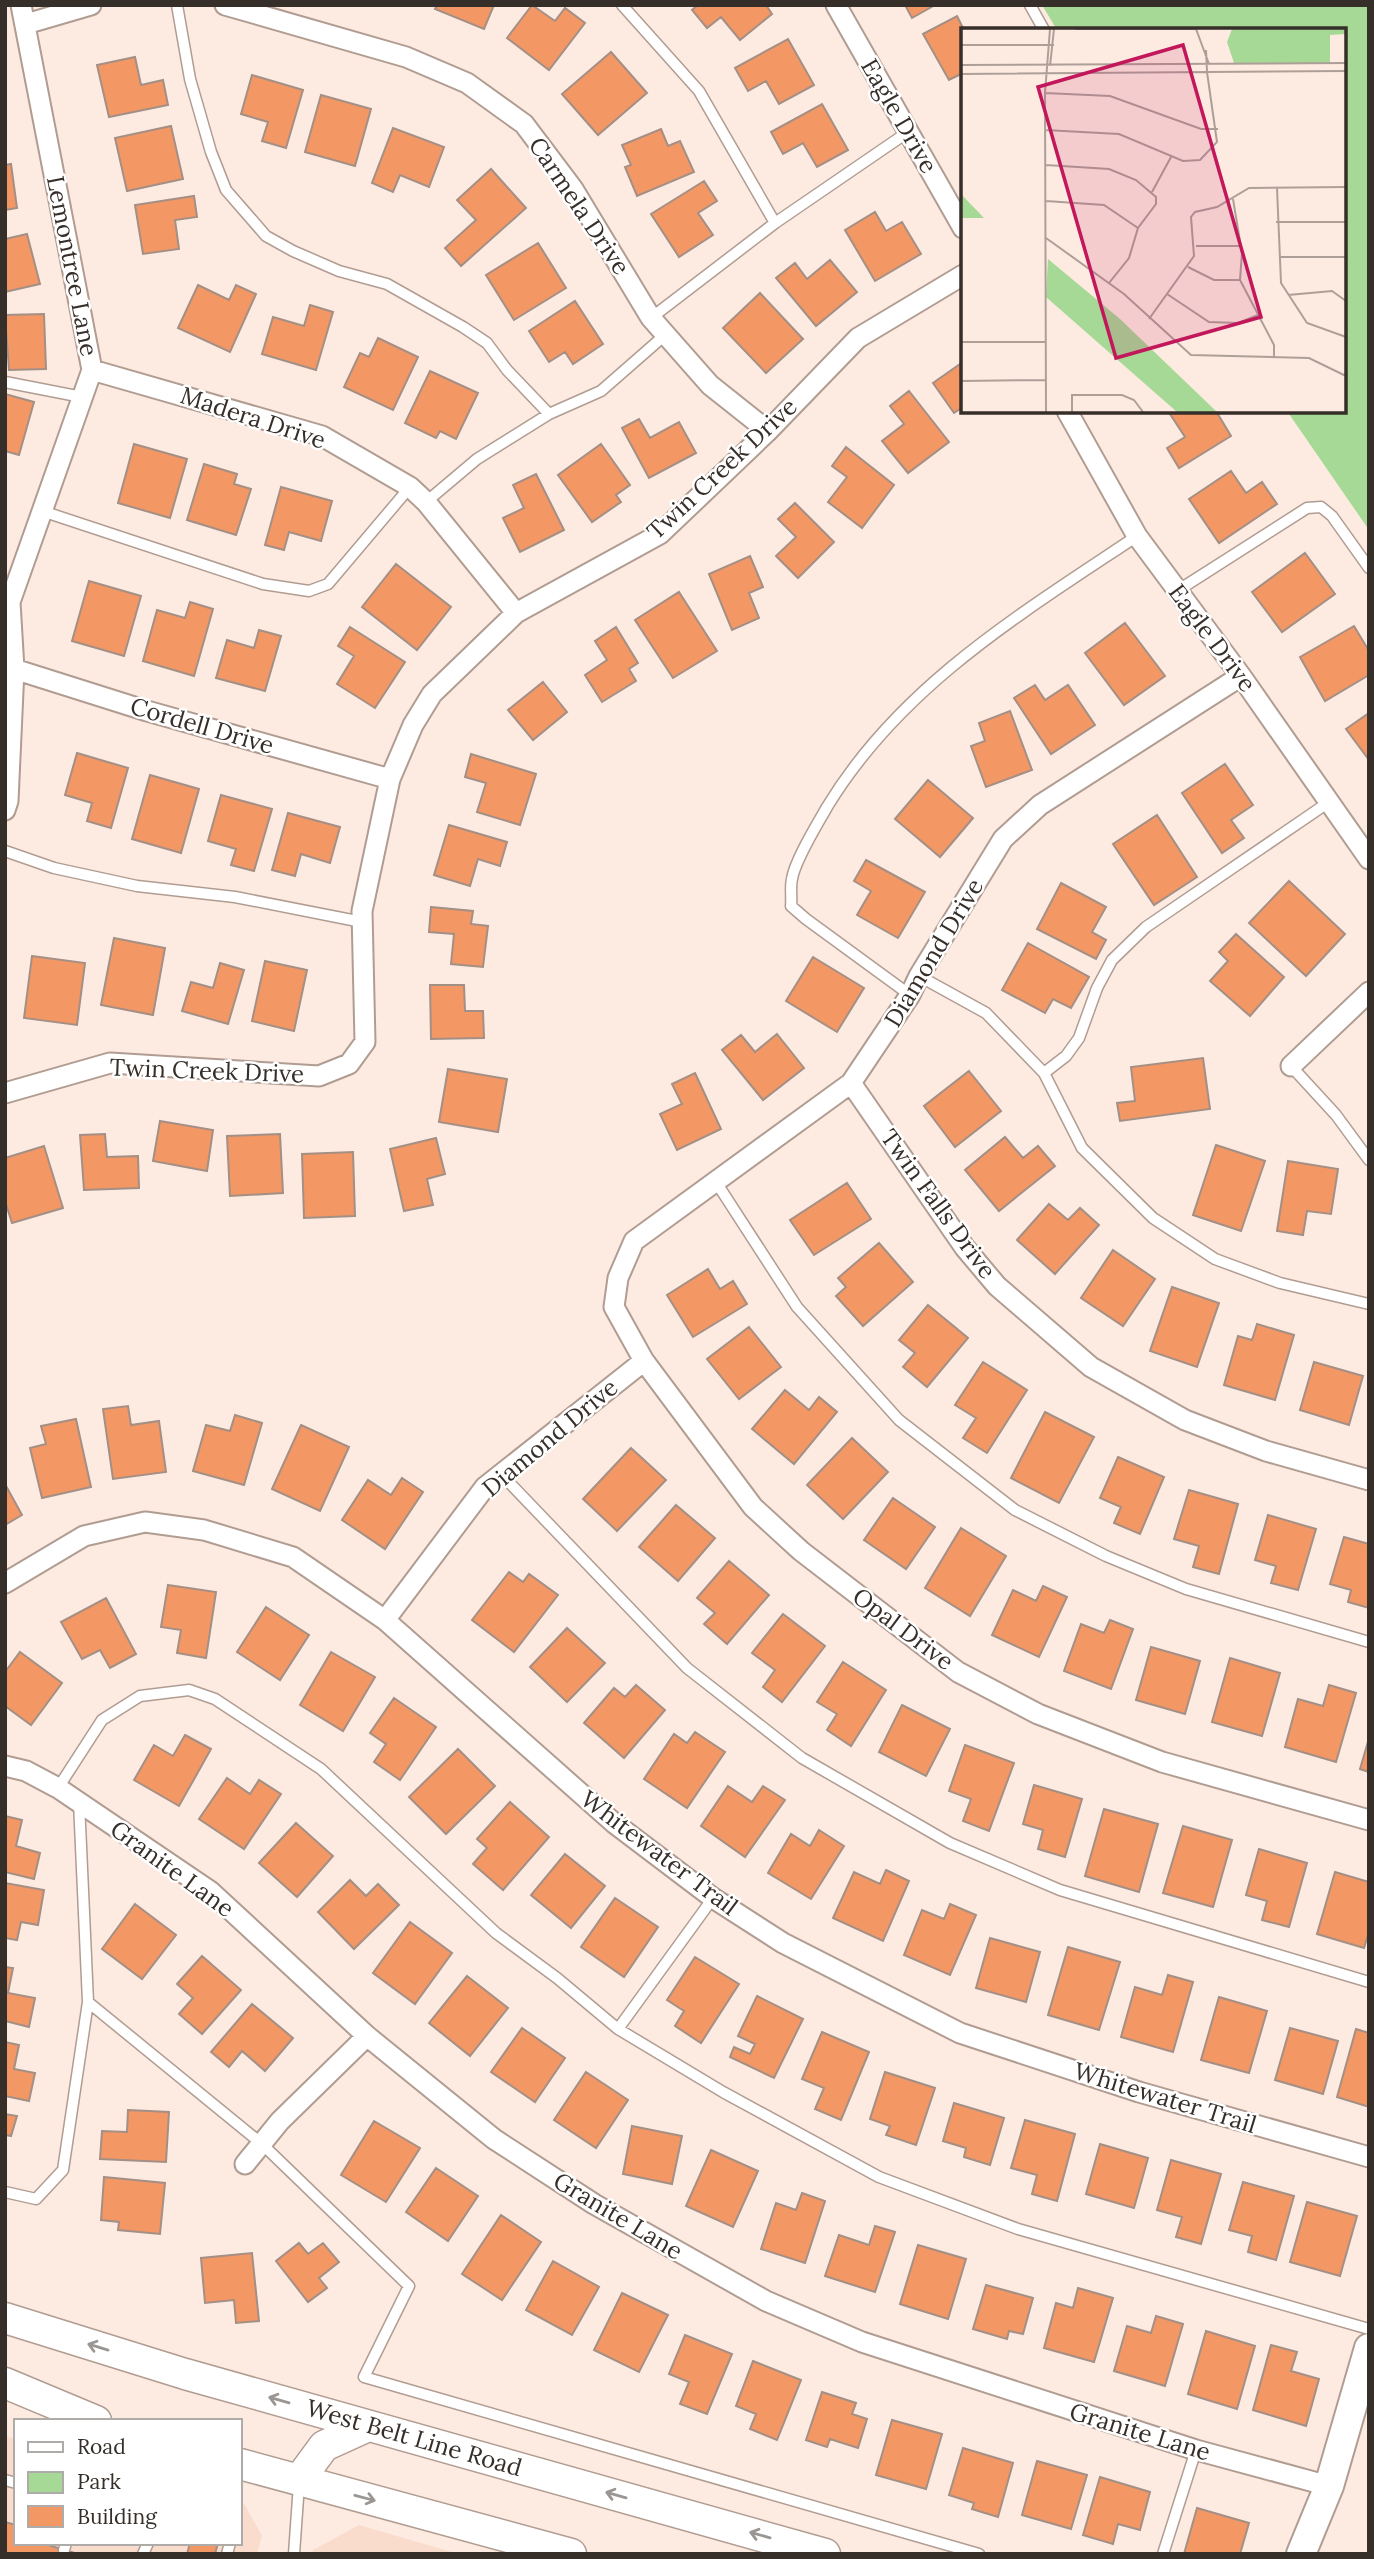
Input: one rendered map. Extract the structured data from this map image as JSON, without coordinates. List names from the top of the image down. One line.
{"streets":{"main road":["West Belt Line Road"],"street":["Eagle Drive","Carmela Drive","Lemontree Lane","Madera Drive","Twin Creek Drive","Cordell Drive","Diamond Drive","Twin Falls Drive","Opal Drive","Whitewater Trail","Granite Lane"]},"crossings":[["Eagle Drive","Diamond Drive"],["Carmela Drive","Twin Creek Drive"],["Lemontree Lane","Madera Drive"],["Lemontree Lane","Cordell Drive"],["Madera Drive","Twin Creek Drive"],["Twin Creek Drive","Cordell Drive"],["Diamond Drive","Twin Falls Drive"],["Diamond Drive","Opal Drive"],["Diamond Drive","Whitewater Trail"]],"legend":["Road","Park","Building"]}
